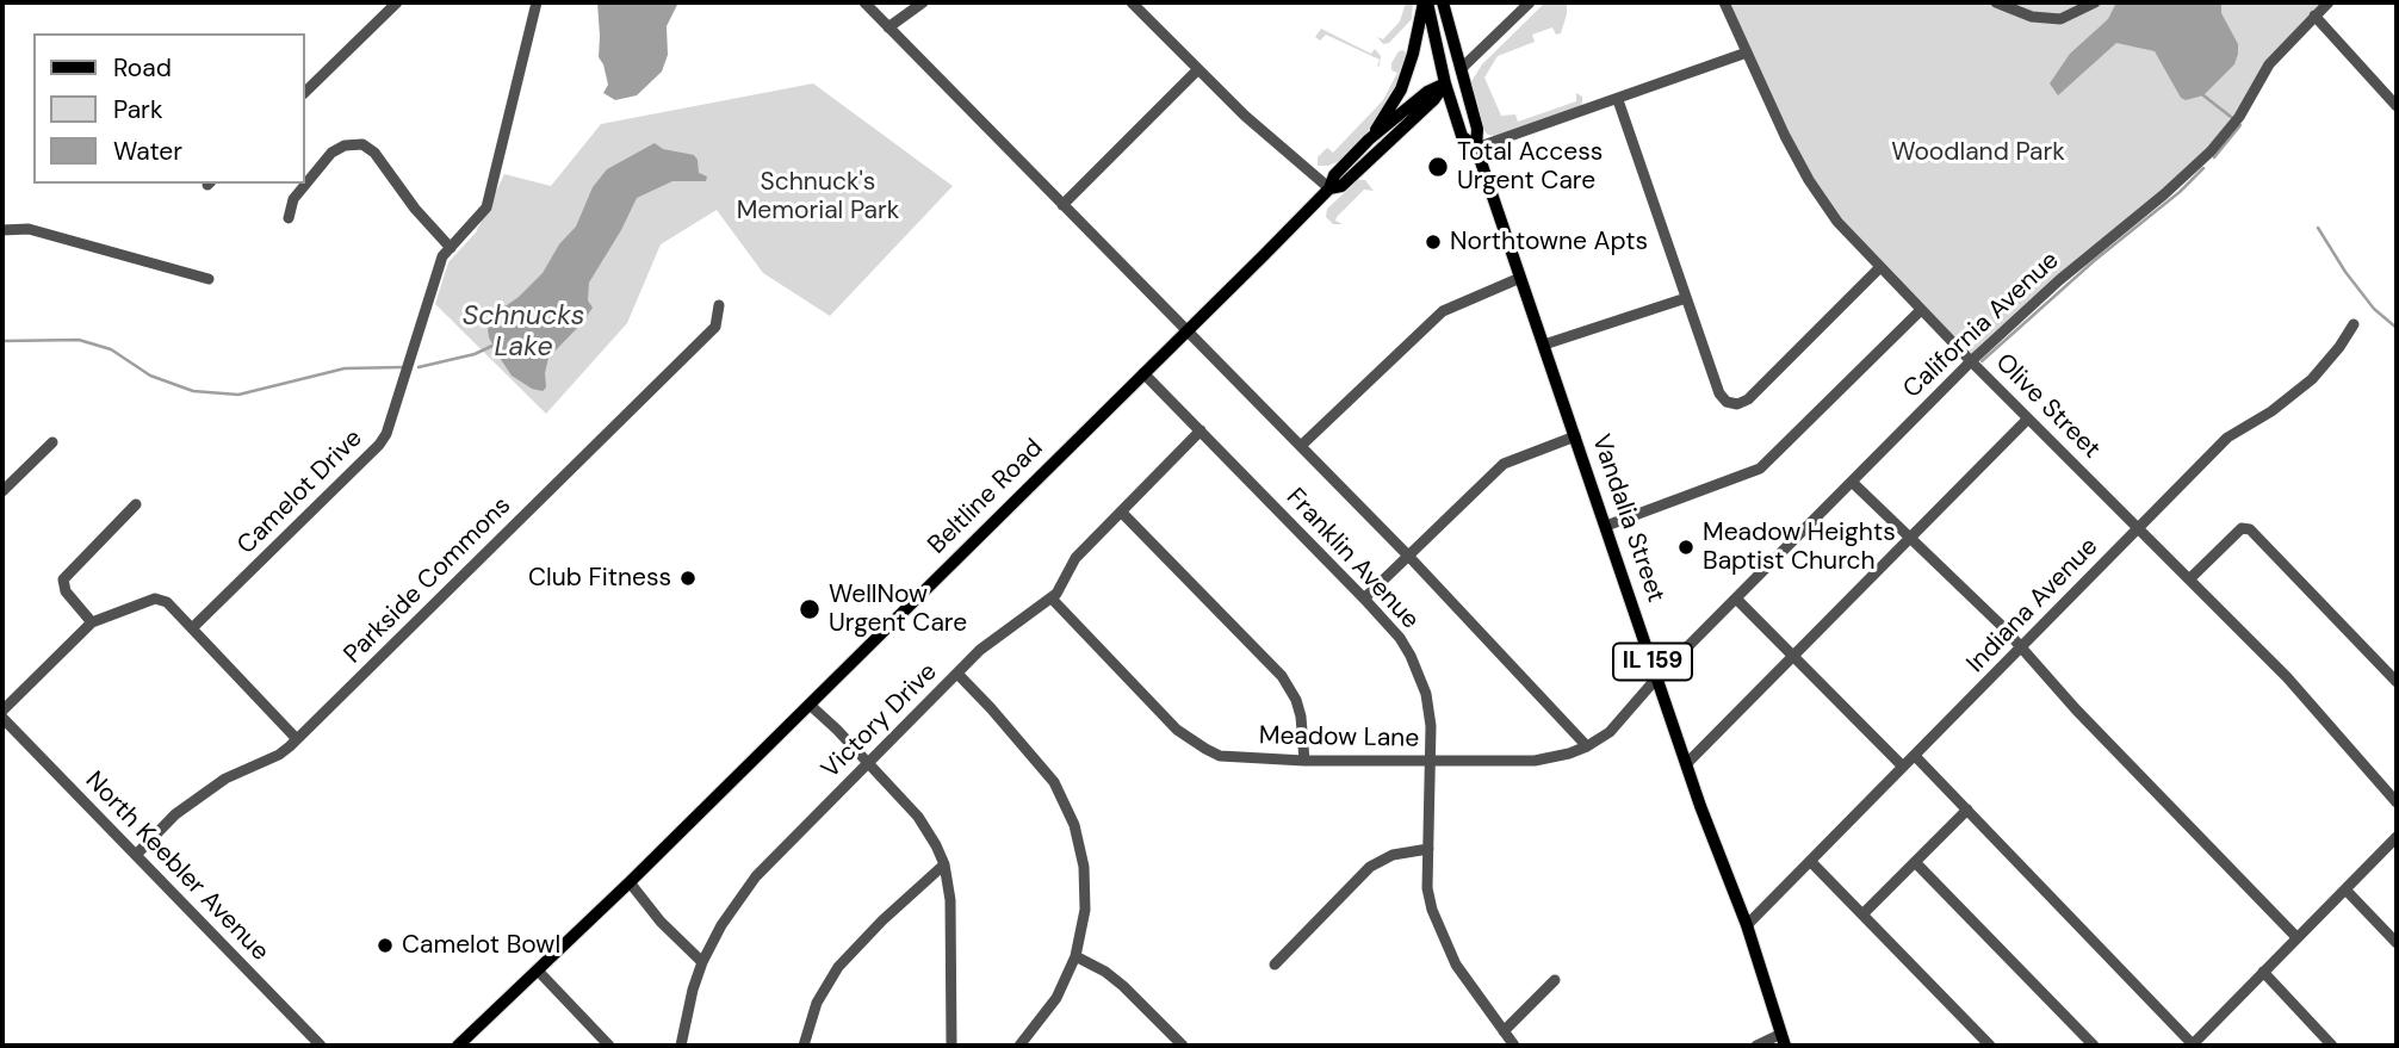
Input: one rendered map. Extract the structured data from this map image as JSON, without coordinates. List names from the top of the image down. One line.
{"streets":{"main road":["Beltline Road","Vandalia Street","IL 159"],"street":["California Avenue","Olive Street","Camelot Drive","Franklin Avenue","Parkside Commons","Indiana Avenue","Victory Drive","Meadow Lane","North Keebler Avenue"]},"crossings":[["California Avenue","Olive Street"],["California Avenue","Vandalia Street"],["California Avenue","Meadow Lane"],["Olive Street","Indiana Avenue"],["Beltline Road","Vandalia Street"],["Beltline Road","Franklin Avenue"],["Vandalia Street","Indiana Avenue"],["Vandalia Street","Meadow Lane"],["Franklin Avenue","Victory Drive"],["Franklin Avenue","Meadow Lane"],["Parkside Commons","North Keebler Avenue"],["Victory Drive","Meadow Lane"]],"water":["Schnucks Lake"],"parks":["Woodland Park","Schnuck's Memorial Park"],"places":["Total Access Urgent Care","Northtowne Apts","Meadow Heights Baptist Church","Club Fitness","WellNow Urgent Care","Camelot Bowl"],"legend":["Road","Park","Water"]}
